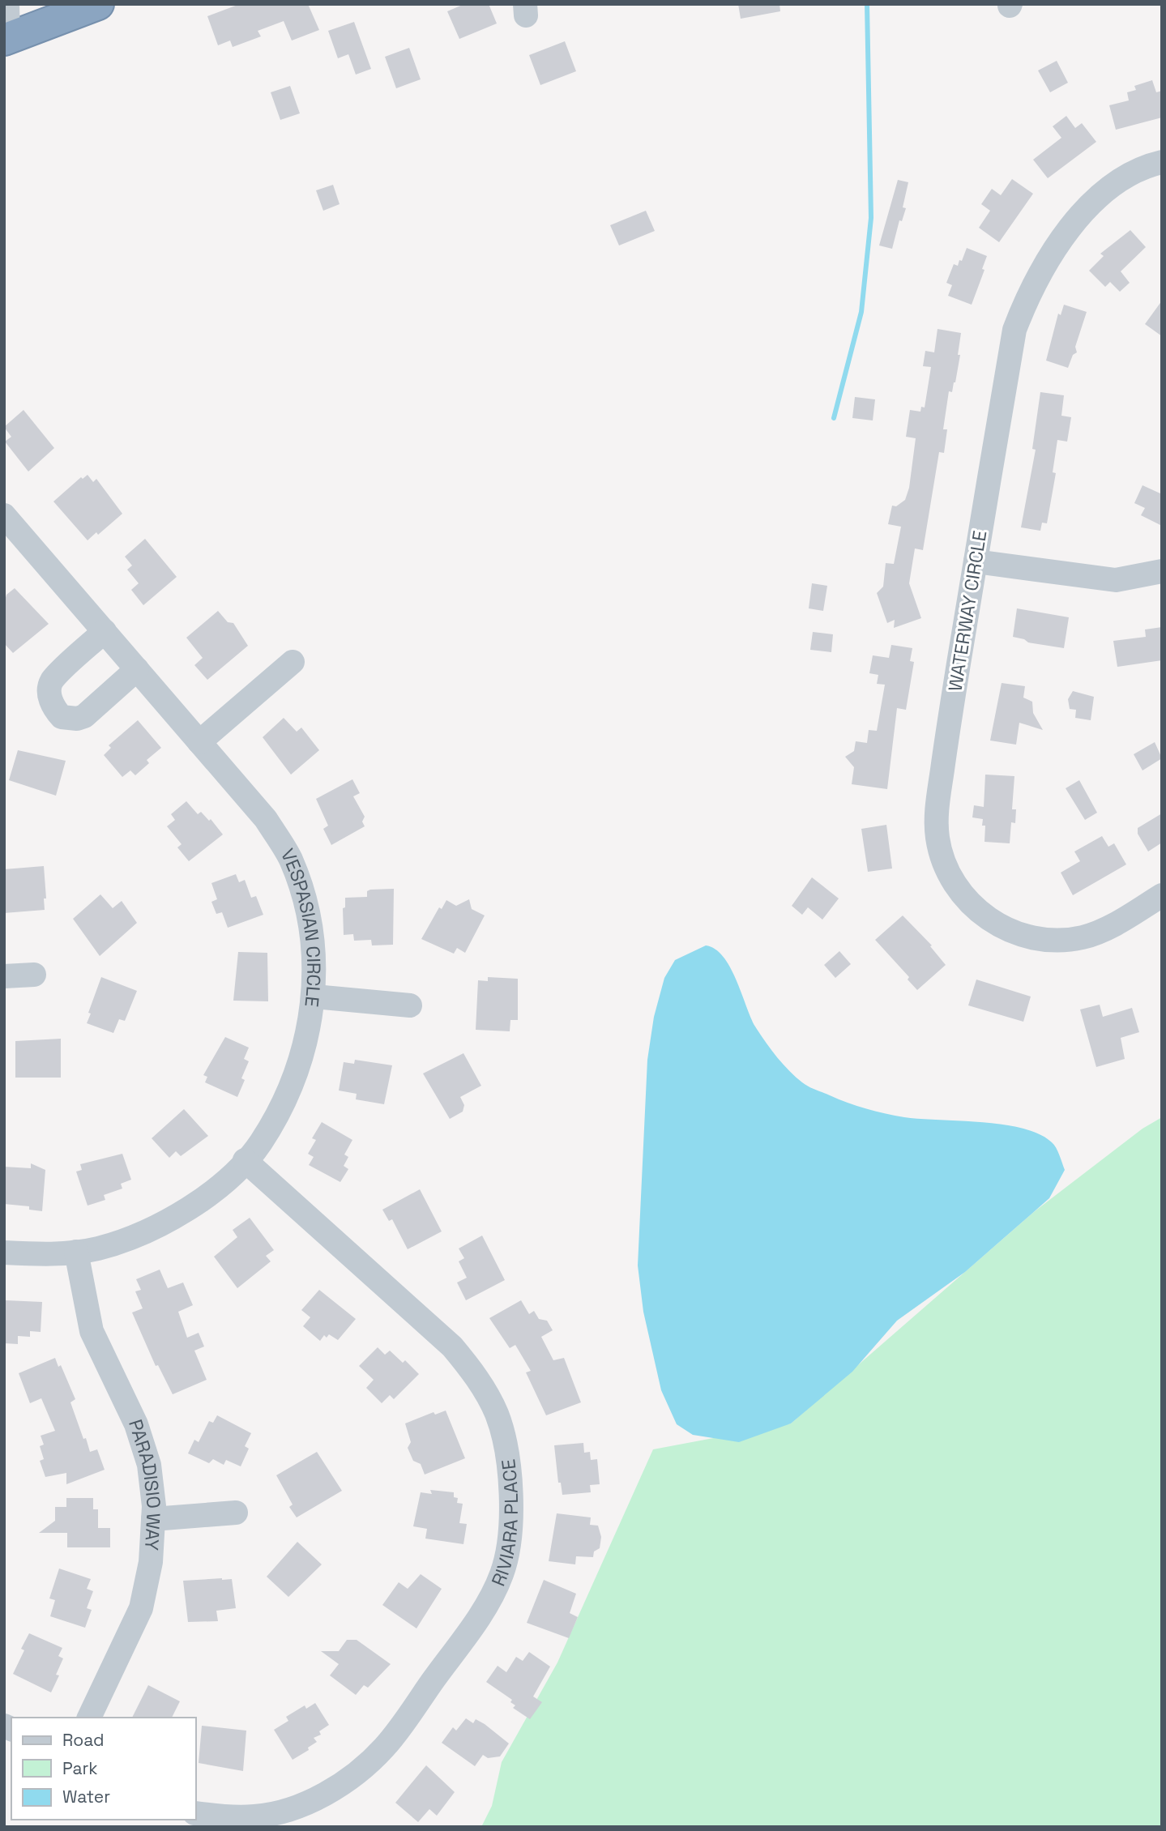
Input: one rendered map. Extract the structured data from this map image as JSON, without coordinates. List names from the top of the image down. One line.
{"streets":{"street":["WATERWAY CIRCLE","VESPASIAN CIRCLE","PARADISIO WAY","RIVIARA PLACE"]},"crossings":[["VESPASIAN CIRCLE","PARADISIO WAY"],["VESPASIAN CIRCLE","RIVIARA PLACE"]],"legend":["Road","Park","Water"]}
